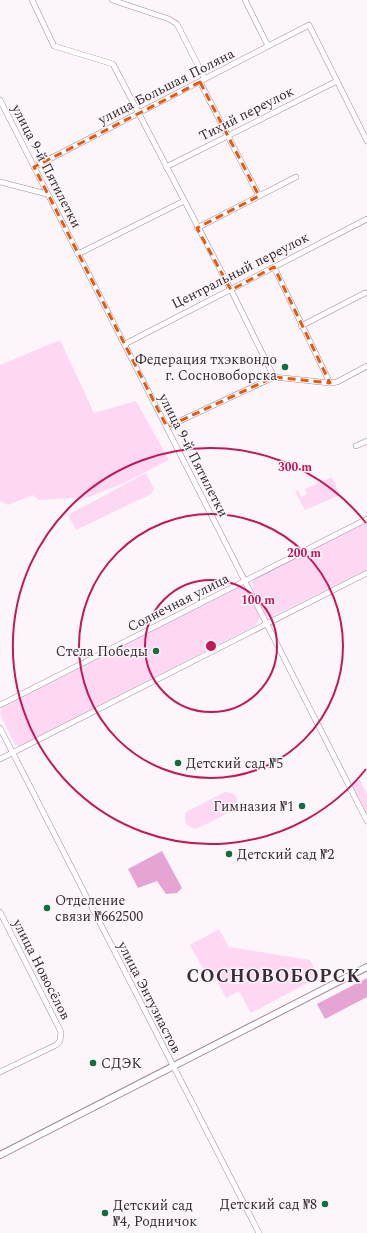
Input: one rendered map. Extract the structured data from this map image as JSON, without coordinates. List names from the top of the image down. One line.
{"streets":{"street":["улица Большая Поляна","Тихий переулок","улица 9-й Пятилетки","Центральный переулок","Солнечная улица","улица Новосёлов","улица Энтузиастов"]},"crossings":[["улица Большая Поляна","Тихий переулок"],["улица Большая Поляна","улица 9-й Пятилетки"],["улица 9-й Пятилетки","Центральный переулок"],["улица 9-й Пятилетки","Солнечная улица"]],"districts":["СОСНОВОБОРСК"],"places":["Федерация тхэквондо г. Сосновоборска","Стела Победы","Детский сад №5","Гимназия №1","Детский сад №2","Отделение связи №662500","СДЭК","Детский сад №8","Детский сад №4, Родничок"],"rings":["300 m","200 m","100 m"]}
